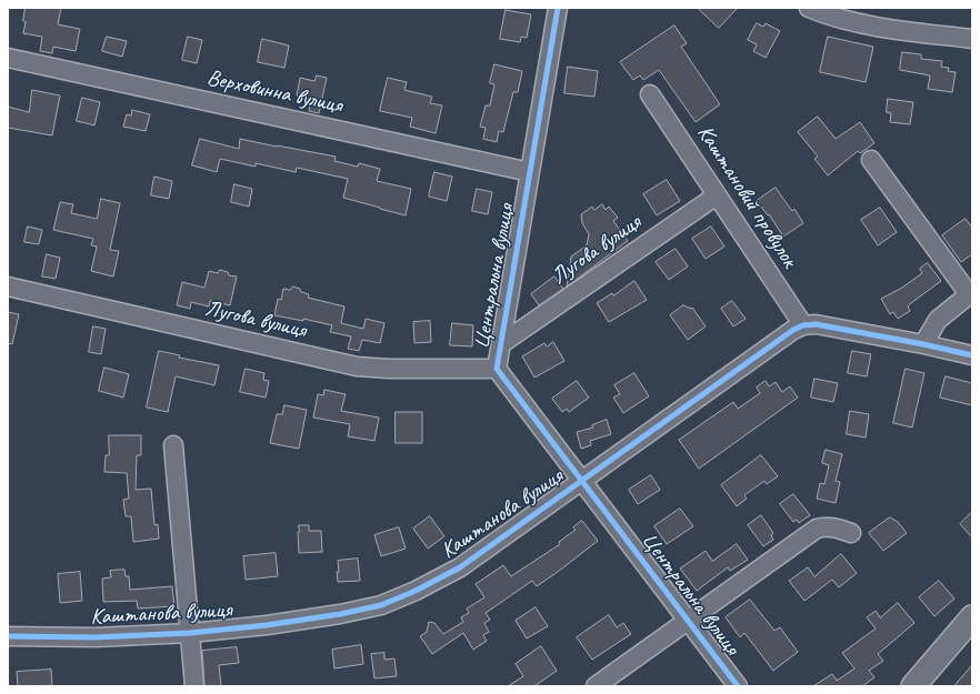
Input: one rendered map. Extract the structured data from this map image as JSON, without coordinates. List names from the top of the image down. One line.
{"streets":{"street":["Верховинна вулиця","Каштановий провулок","Лугова вулиця","Центральна вулиця","Каштанова вулиця"]},"crossings":[["Верховинна вулиця","Центральна вулиця"],["Каштановий провулок","Лугова вулиця"],["Каштановий провулок","Каштанова вулиця"],["Лугова вулиця","Центральна вулиця"],["Центральна вулиця","Каштанова вулиця"]]}
